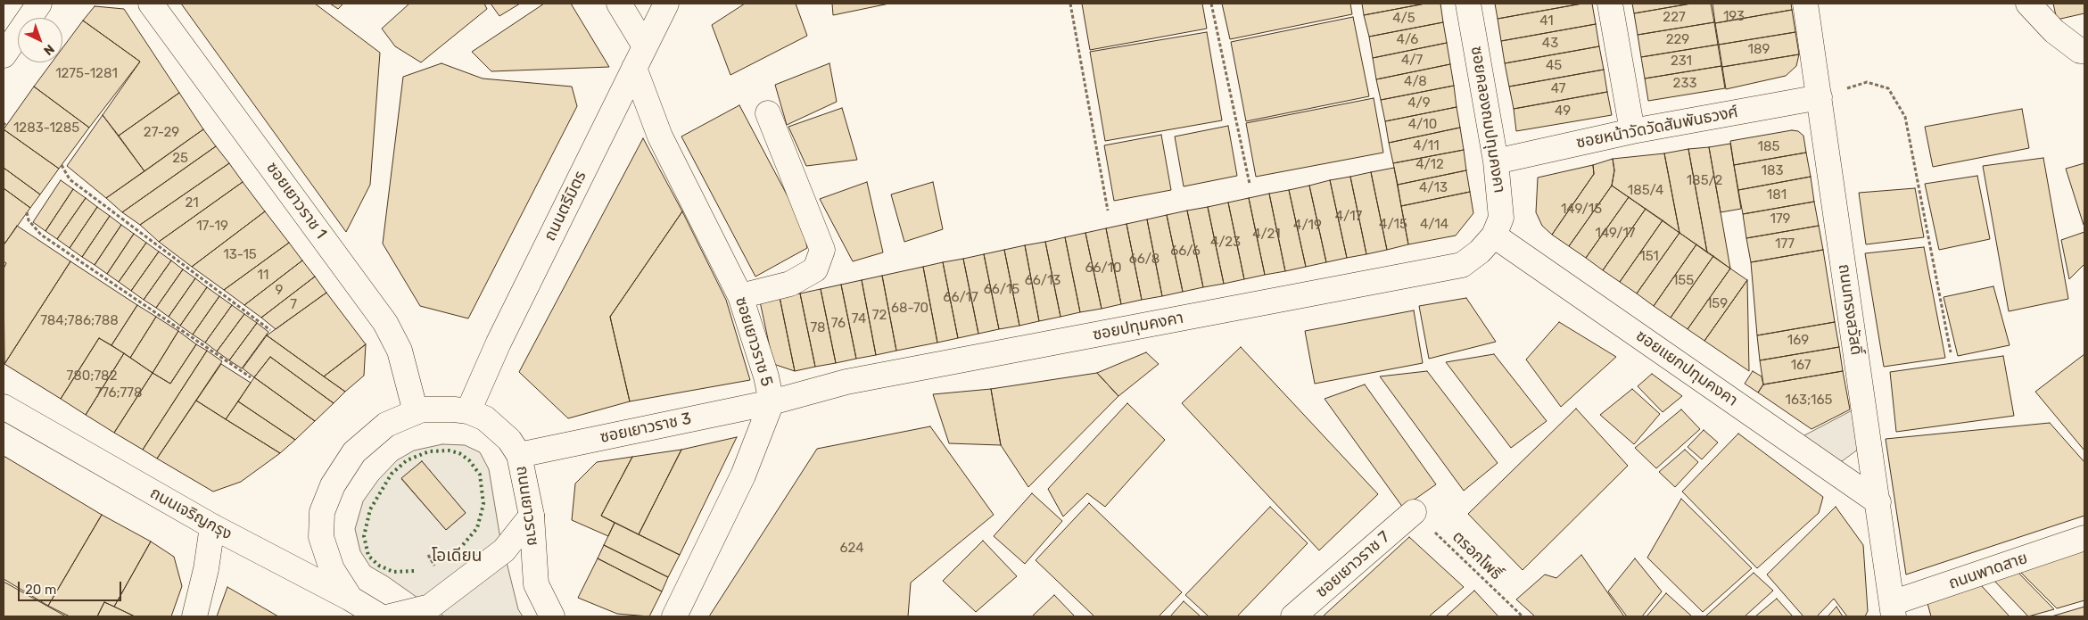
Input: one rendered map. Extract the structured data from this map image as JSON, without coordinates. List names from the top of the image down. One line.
{"streets":{"street":["ซอยคลองถมปทุมคงคา","ซอยหน้าวัดวัดสัมพันธวงศ์","ซอยเยาวราช 1","ถนนตรีมิตร","ถนนทรงสวัสดิ์","ซอยปทุมคงคา","ซอยเยาวราช 5","ซอยแยกปทุมคงคา","ซอยเยาวราช 3","ถนนเยาวราช","ถนนเจริญกรุง","ซอยเยาวราช 7","ถนนพาดสาย"],"path":["ตรอกโพธิ์"]},"crossings":[["ซอยคลองถมปทุมคงคา","ซอยหน้าวัดวัดสัมพันธวงศ์"],["ซอยคลองถมปทุมคงคา","ซอยปทุมคงคา"],["ซอยคลองถมปทุมคงคา","ซอยแยกปทุมคงคา"],["ซอยหน้าวัดวัดสัมพันธวงศ์","ถนนทรงสวัสดิ์"],["ซอยเยาวราช 1","ถนนเยาวราช"],["ถนนตรีมิตร","ซอยเยาวราช 5"],["ถนนตรีมิตร","ถนนเยาวราช"],["ถนนทรงสวัสดิ์","ซอยแยกปทุมคงคา"],["ถนนทรงสวัสดิ์","ถนนพาดสาย"],["ซอยปทุมคงคา","ซอยเยาวราช 5"],["ซอยปทุมคงคา","ซอยแยกปทุมคงคา"],["ซอยปทุมคงคา","ซอยเยาวราช 3"],["ซอยเยาวราช 5","ซอยเยาวราช 3"],["ซอยเยาวราช 3","ถนนเยาวราช"],["ถนนเยาวราช","ถนนเจริญกรุง"],["ตรอกโพธิ์","ซอยเยาวราช 7"]],"districts":["โอเดียน"],"house_numbers":["193","227","4/5","41","4/6","229","43","189","4/7","231","45","1275-1281","4/8","233","47","4/9","49","4/10","1283-1285","27-29","4/11","185","25","4/12","183","185/2","4/13","185/4","181","21","149/15","4/17","179","4/15","4/14","4/19","17-19","149/17","4/21","4/23","177","66/6","13-15","151","66/8","66/10","11","66/13","155","66/15","9","66/17","159","7","68-70","72","74","784;786;788","76","78","169","167","780;782","776;778","163;165","624"],"scale_bar":"20 m","north":"bottom right"}
